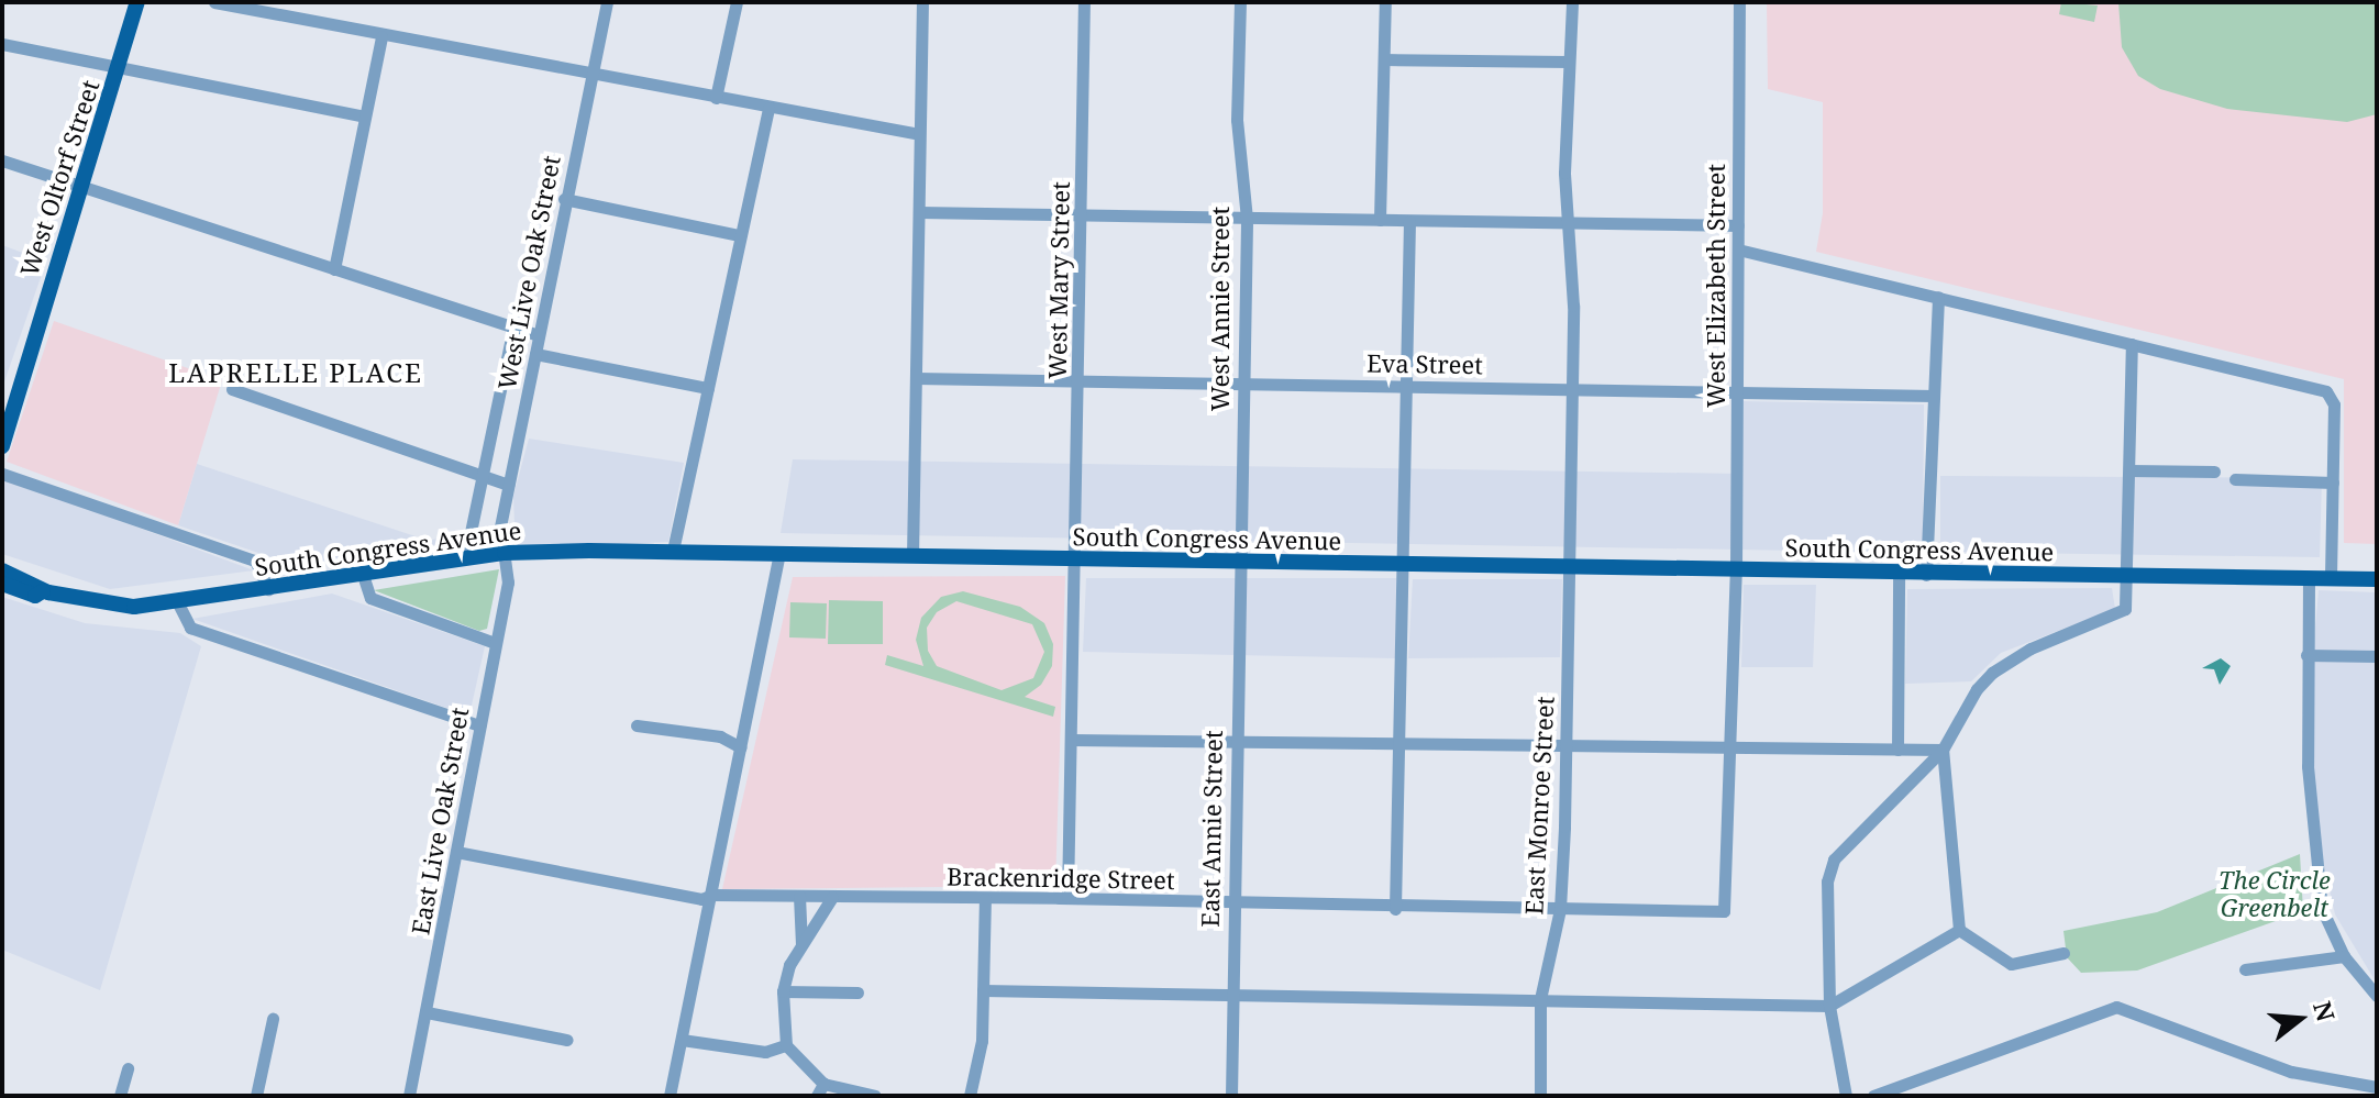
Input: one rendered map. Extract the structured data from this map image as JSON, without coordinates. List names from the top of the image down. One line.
{"streets":{"main road":["West Oltorf Street","South Congress Avenue"],"street":["West Live Oak Street","West Mary Street","West Elizabeth Street","West Annie Street","Eva Street","East Monroe Street","East Live Oak Street","East Annie Street","Brackenridge Street"]},"crossings":[["West Live Oak Street","South Congress Avenue"],["West Live Oak Street","East Live Oak Street"],["West Mary Street","Eva Street"],["West Mary Street","South Congress Avenue"],["West Mary Street","Brackenridge Street"],["West Elizabeth Street","Eva Street"],["West Elizabeth Street","South Congress Avenue"],["West Elizabeth Street","Brackenridge Street"],["West Annie Street","Eva Street"],["West Annie Street","South Congress Avenue"],["West Annie Street","East Annie Street"],["Eva Street","East Monroe Street"],["South Congress Avenue","East Monroe Street"],["South Congress Avenue","East Live Oak Street"],["South Congress Avenue","East Annie Street"],["East Monroe Street","Brackenridge Street"],["East Live Oak Street","Brackenridge Street"],["East Annie Street","Brackenridge Street"]],"districts":["LAPRELLE PLACE"],"parks":["The Circle Greenbelt"],"north":"right"}
